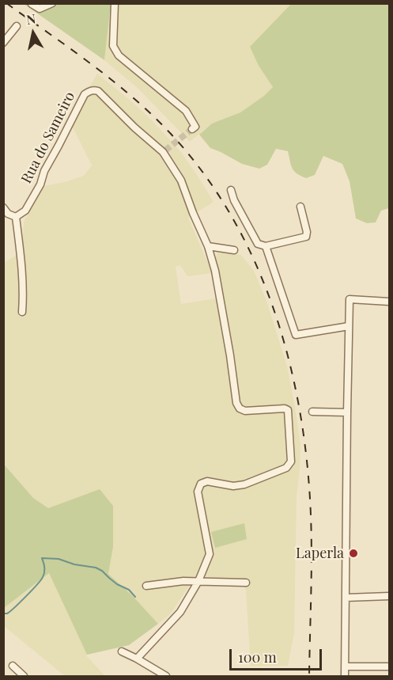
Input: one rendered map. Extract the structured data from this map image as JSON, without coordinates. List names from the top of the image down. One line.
{"streets":{"street":["Rua do Sameiro"]},"places":["Laperla"],"scale_bar":"100 m","north":"top"}
